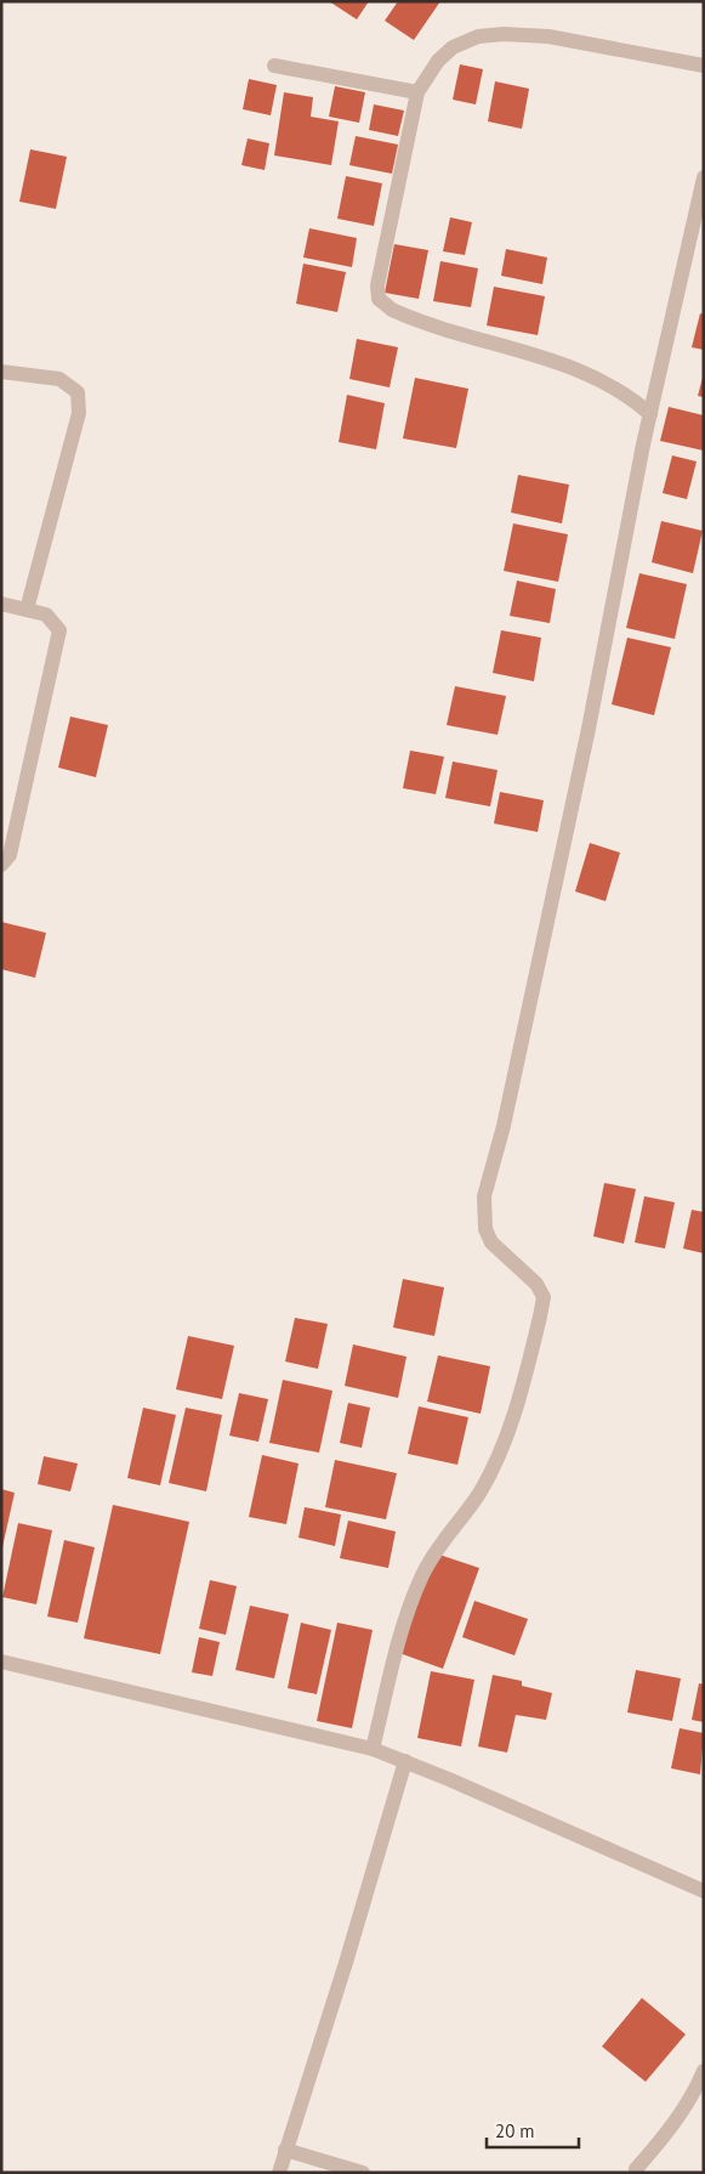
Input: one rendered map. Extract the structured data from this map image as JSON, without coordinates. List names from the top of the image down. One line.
{"scale_bar":"20 m"}
